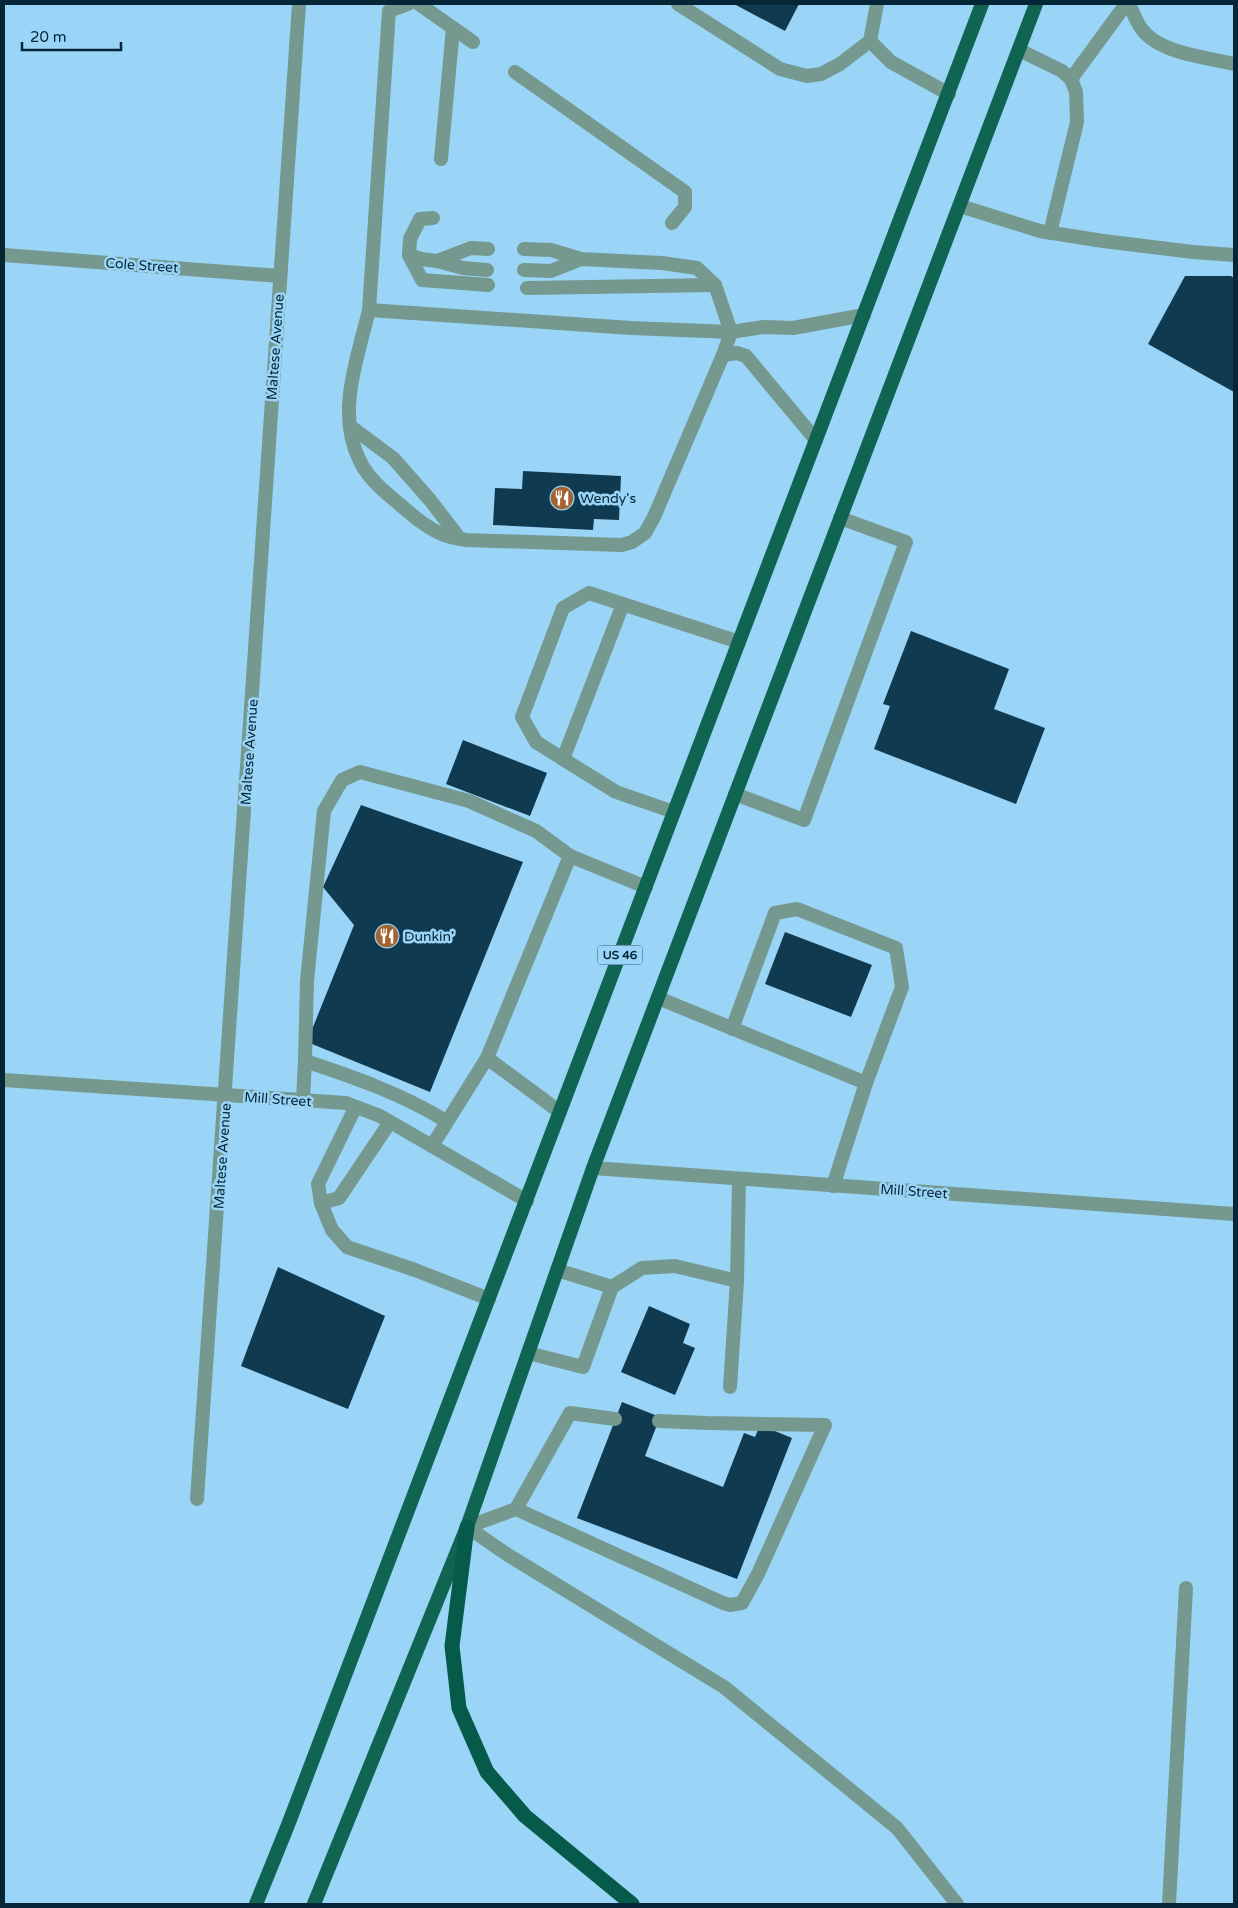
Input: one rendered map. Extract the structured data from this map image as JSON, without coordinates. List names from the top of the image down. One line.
{"streets":{"highway":["US 46"],"street":["Cole Street","Maltese Avenue","Mill Street"]},"crossings":[["Cole Street","Maltese Avenue"],["Maltese Avenue","Mill Street"],["US 46","Mill Street"]],"places":{"restaurant":["Wendy's","Dunkin'"]},"scale_bar":"20 m"}
